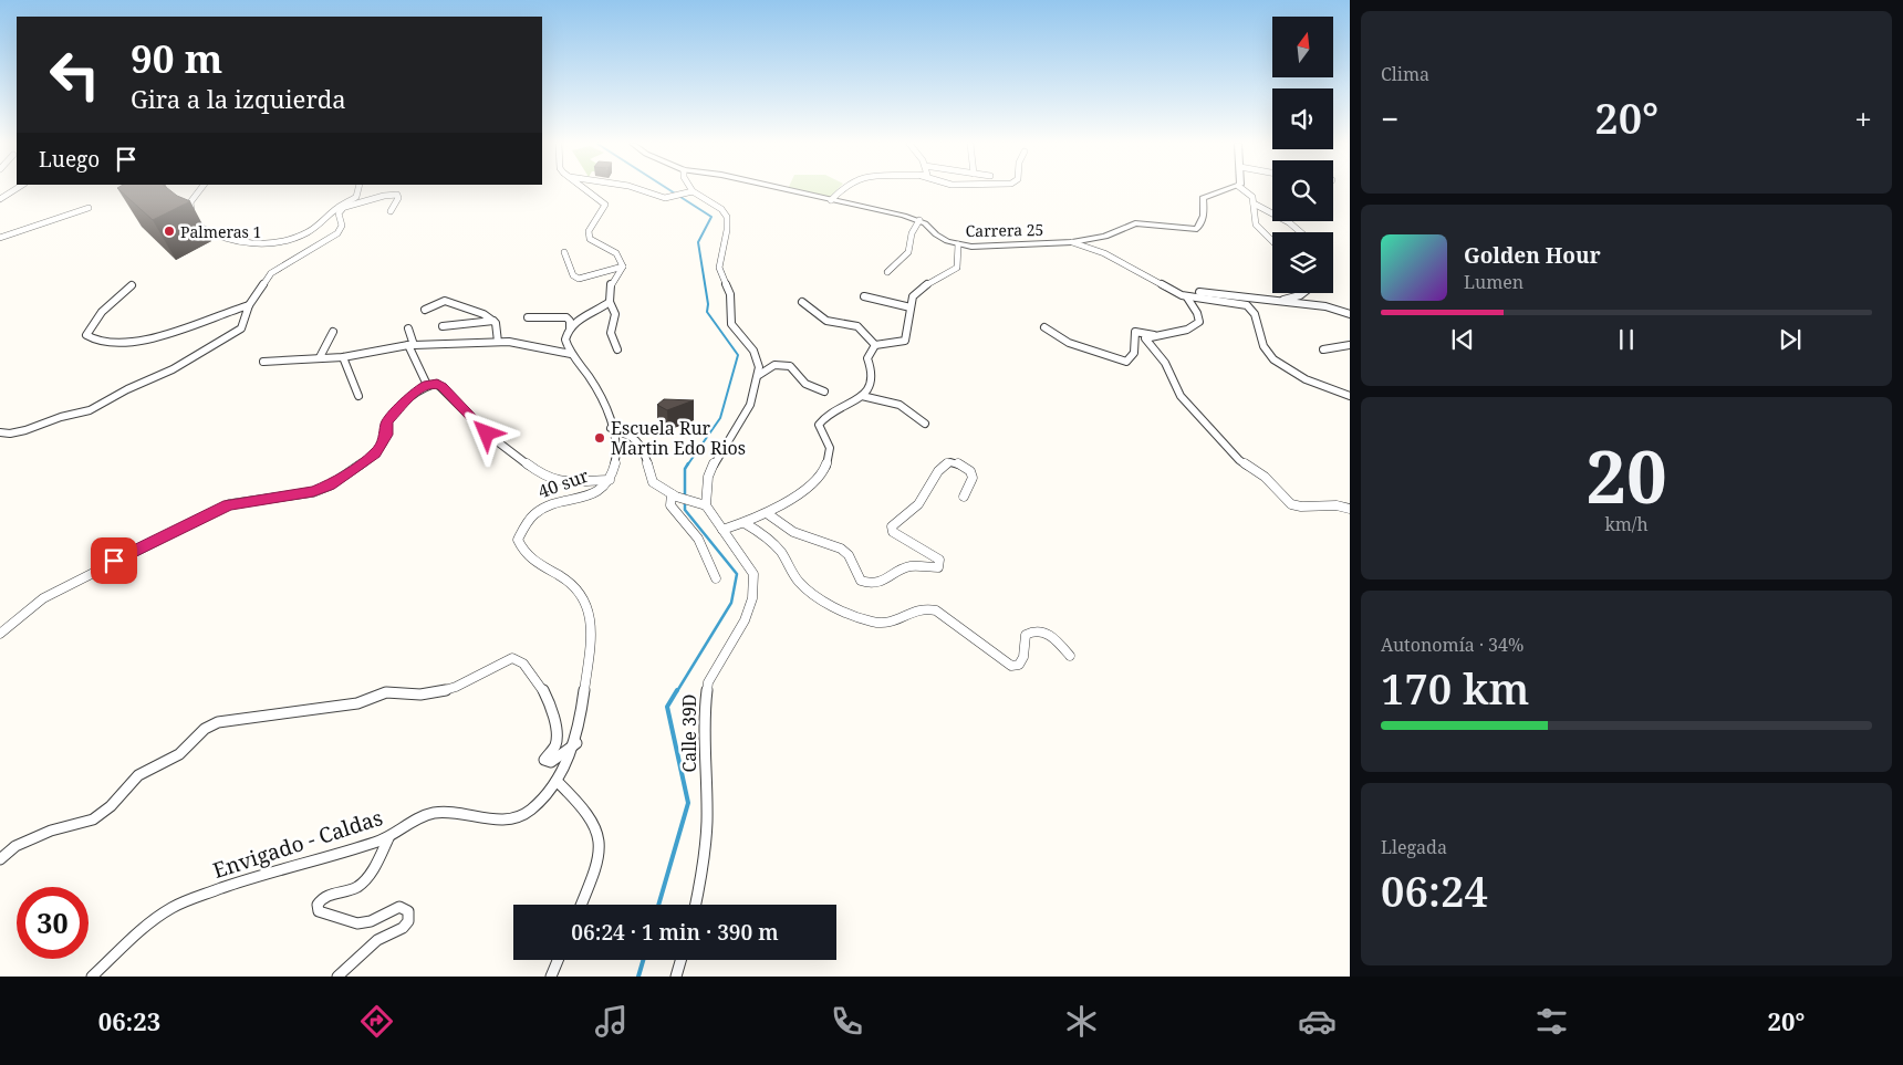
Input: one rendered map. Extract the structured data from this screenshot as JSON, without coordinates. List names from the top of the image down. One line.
{"streets":{"street":["Carrera 25","40 sur","Calle 39D","Envigado - Caldas"]},"crossings":[["40 sur","Envigado - Caldas"]],"places":["Palmeras 1","Escuela Rur Martin Edo Rios"],"north":"top","page":{"tile":["Clima",["20","km/h"],["Autonomía · 34%","170 km"],["Llegada","06:24"]],"turn":["90 m","Gira a la izquierda"],"heat":["−","20°","+"],"then":"Luego","song":["Golden Hour","Lumen"],"limit":"30","trip":"06:24 · 1 min · 390 m","tabs":["06:23","20°"]}}
